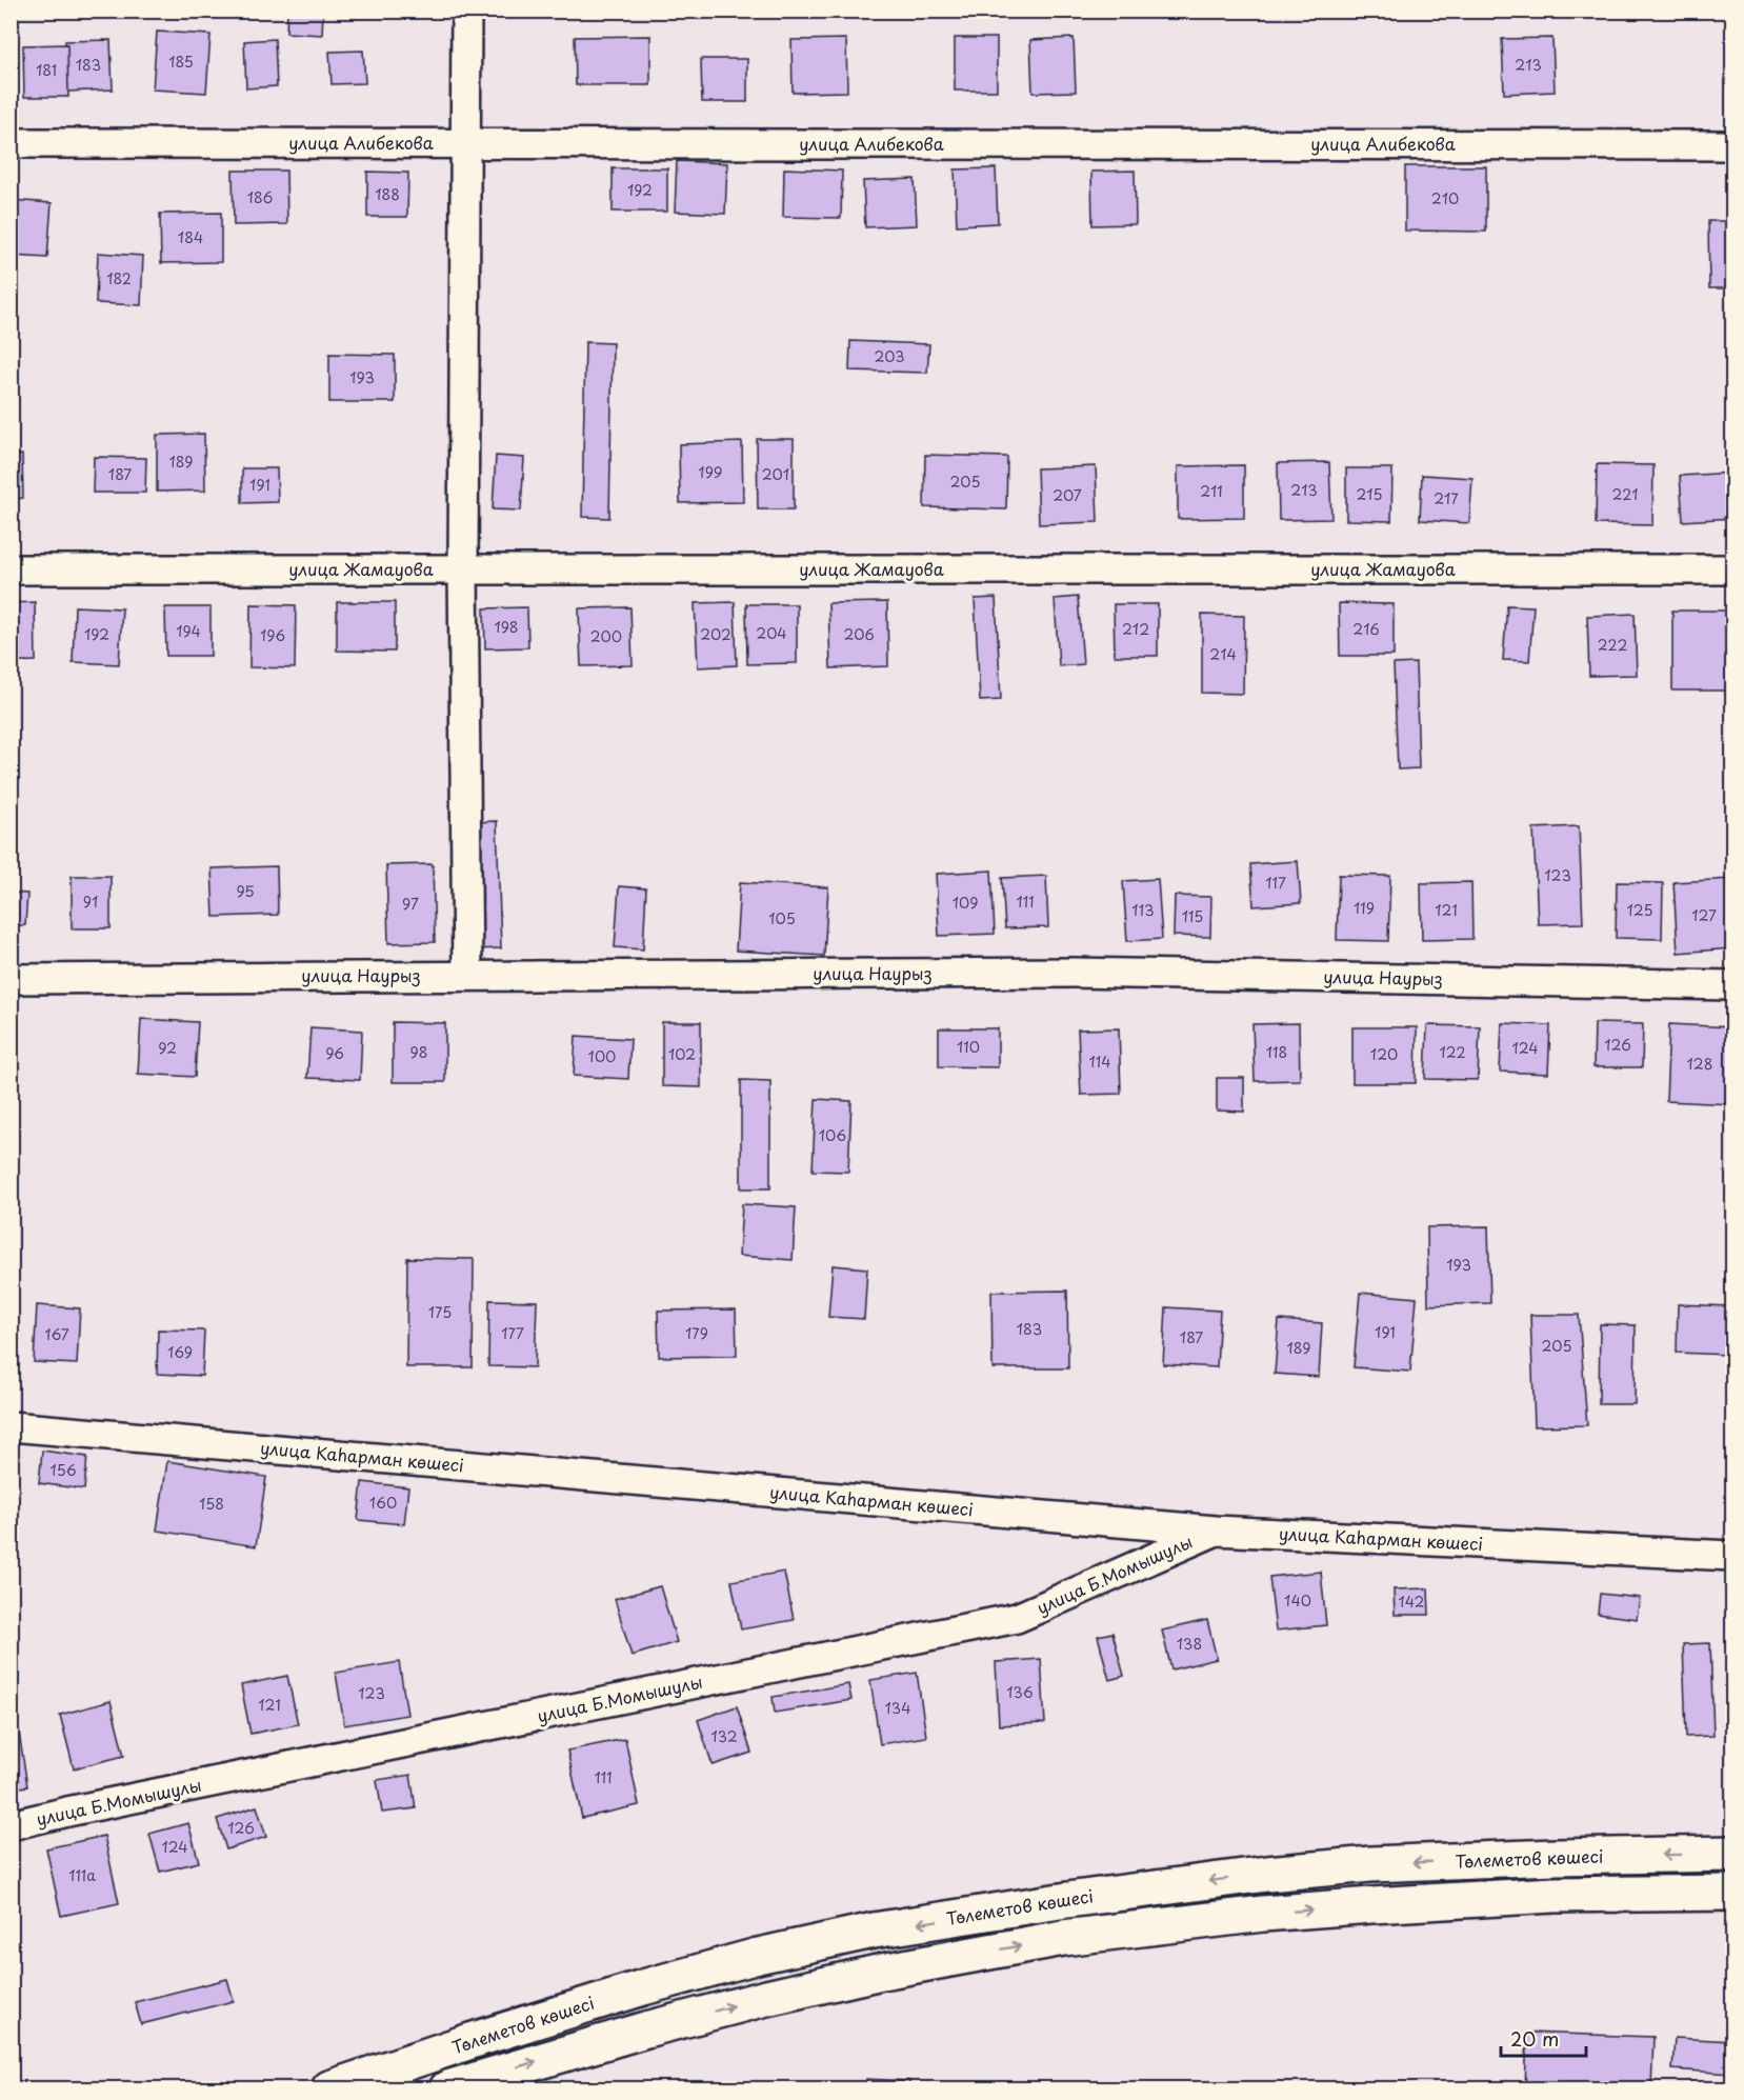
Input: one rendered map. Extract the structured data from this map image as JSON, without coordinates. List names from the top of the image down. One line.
{"streets":{"main road":["Төлеметов көшесі"],"street":["улица Алибекова","улица Жамауова","улица Наурыз","улица Каһарман көшесі","улица Б.Момышулы"]},"crossings":[["улица Каһарман көшесі","улица Б.Момышулы"]],"house_numbers":["185","183","213","181","192","188","186","210","184","182","203","193","189","199","187","201","205","191","213","211","215","221","207","217","198","212","216","194","204","192","202","206","196","200","222","214","123","117","95","91","111","109","97","119","113","121","125","127","115","105","126","110","92","124","98","118","122","96","102","120","100","114","128","106","193","175","183","191","177","179","167","187","205","189","169","156","160","158","140","142","138","136","123","121","134","132","111","126","124","111а"],"scale_bar":"20 m"}
